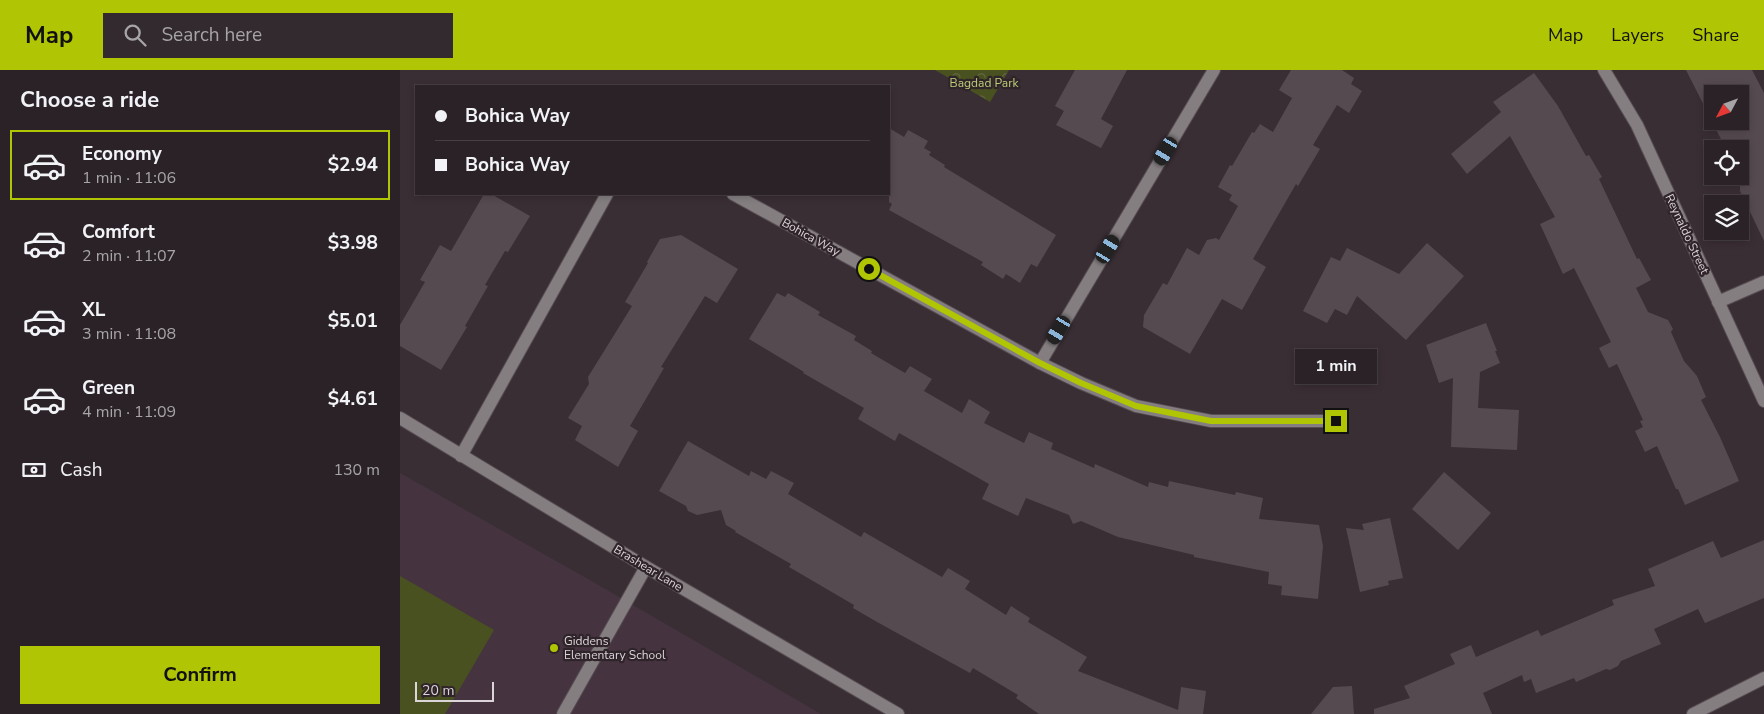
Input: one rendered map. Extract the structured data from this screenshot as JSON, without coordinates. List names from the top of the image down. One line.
{"streets":{"street":["Reynaldo Street","Bohica Way","Brashear Lane"]},"parks":["Bagdad Park"],"places":["Giddens Elementary School"],"scale_bar":"20 m","north":"bottom left","page":{"header":"Map","search":"Search here","nav":["Map","Layers","Share"],"heading":"Choose a ride","banner":["Bohica Way","Bohica Way"],"list":[{"name":"Economy","note":"1 min · 11:06","value":"$2.94"},{"name":"Comfort","note":"2 min · 11:07","value":"$3.98"},{"name":"XL","note":"3 min · 11:08","value":"$5.01"},{"name":"Green","note":"4 min · 11:09","value":"$4.61"}],"bubble":"1 min","pay":["Cash","130 m"],"buttons":"Confirm","scale":"20 m"}}
